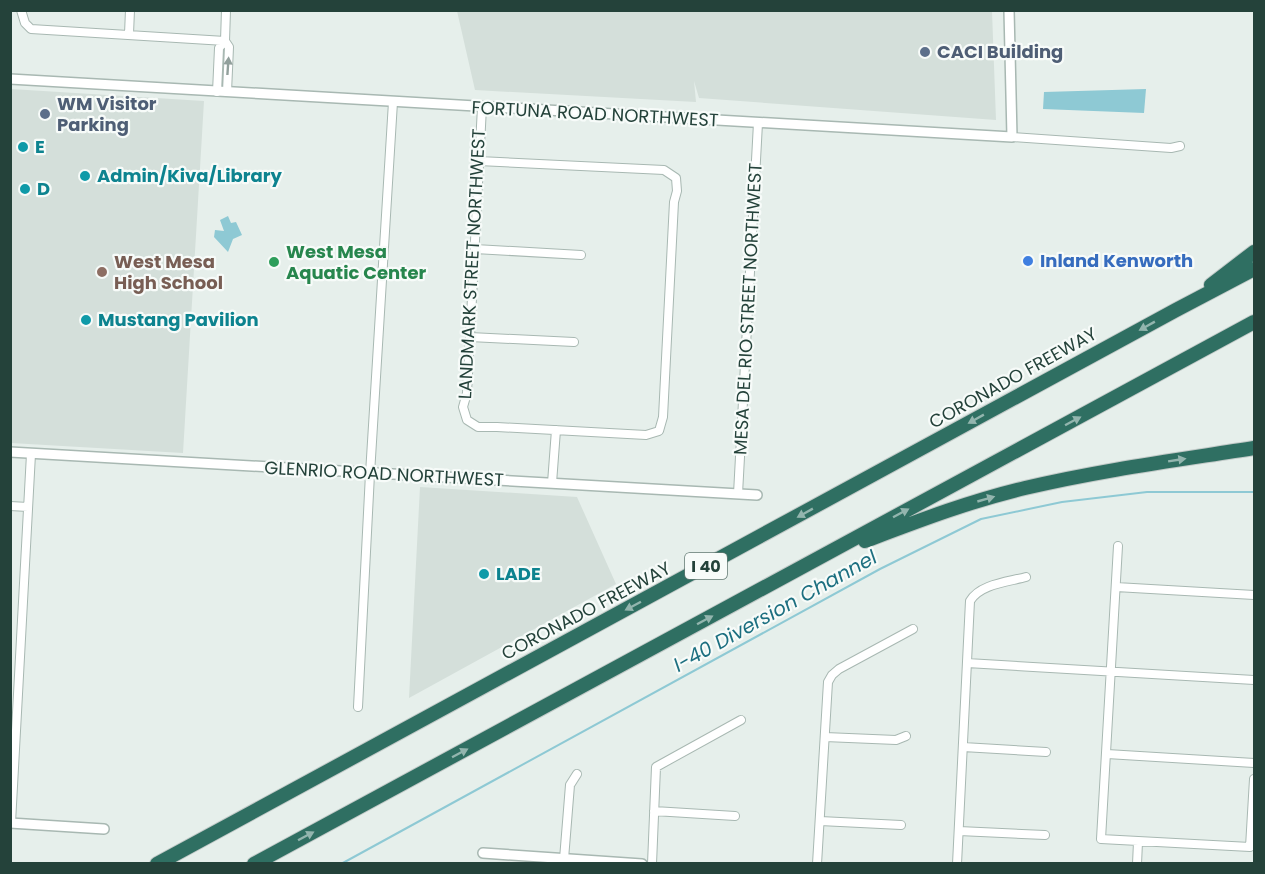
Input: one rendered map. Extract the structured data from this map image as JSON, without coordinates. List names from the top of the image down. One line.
{"streets":{"highway":["CORONADO FREEWAY","I 40"],"street":["FORTUNA ROAD NORTHWEST","LANDMARK STREET NORTHWEST","MESA DEL RIO STREET NORTHWEST","GLENRIO ROAD NORTHWEST"]},"crossings":[["FORTUNA ROAD NORTHWEST","LANDMARK STREET NORTHWEST"],["FORTUNA ROAD NORTHWEST","MESA DEL RIO STREET NORTHWEST"],["MESA DEL RIO STREET NORTHWEST","GLENRIO ROAD NORTHWEST"]],"water":["I-40 Diversion Channel"],"places":["CACI Building","WM Visitor Parking","E","Admin/Kiva/Library","D","Inland Kenworth","West Mesa Aquatic Center","West Mesa High School","Mustang Pavilion","LADE"]}
